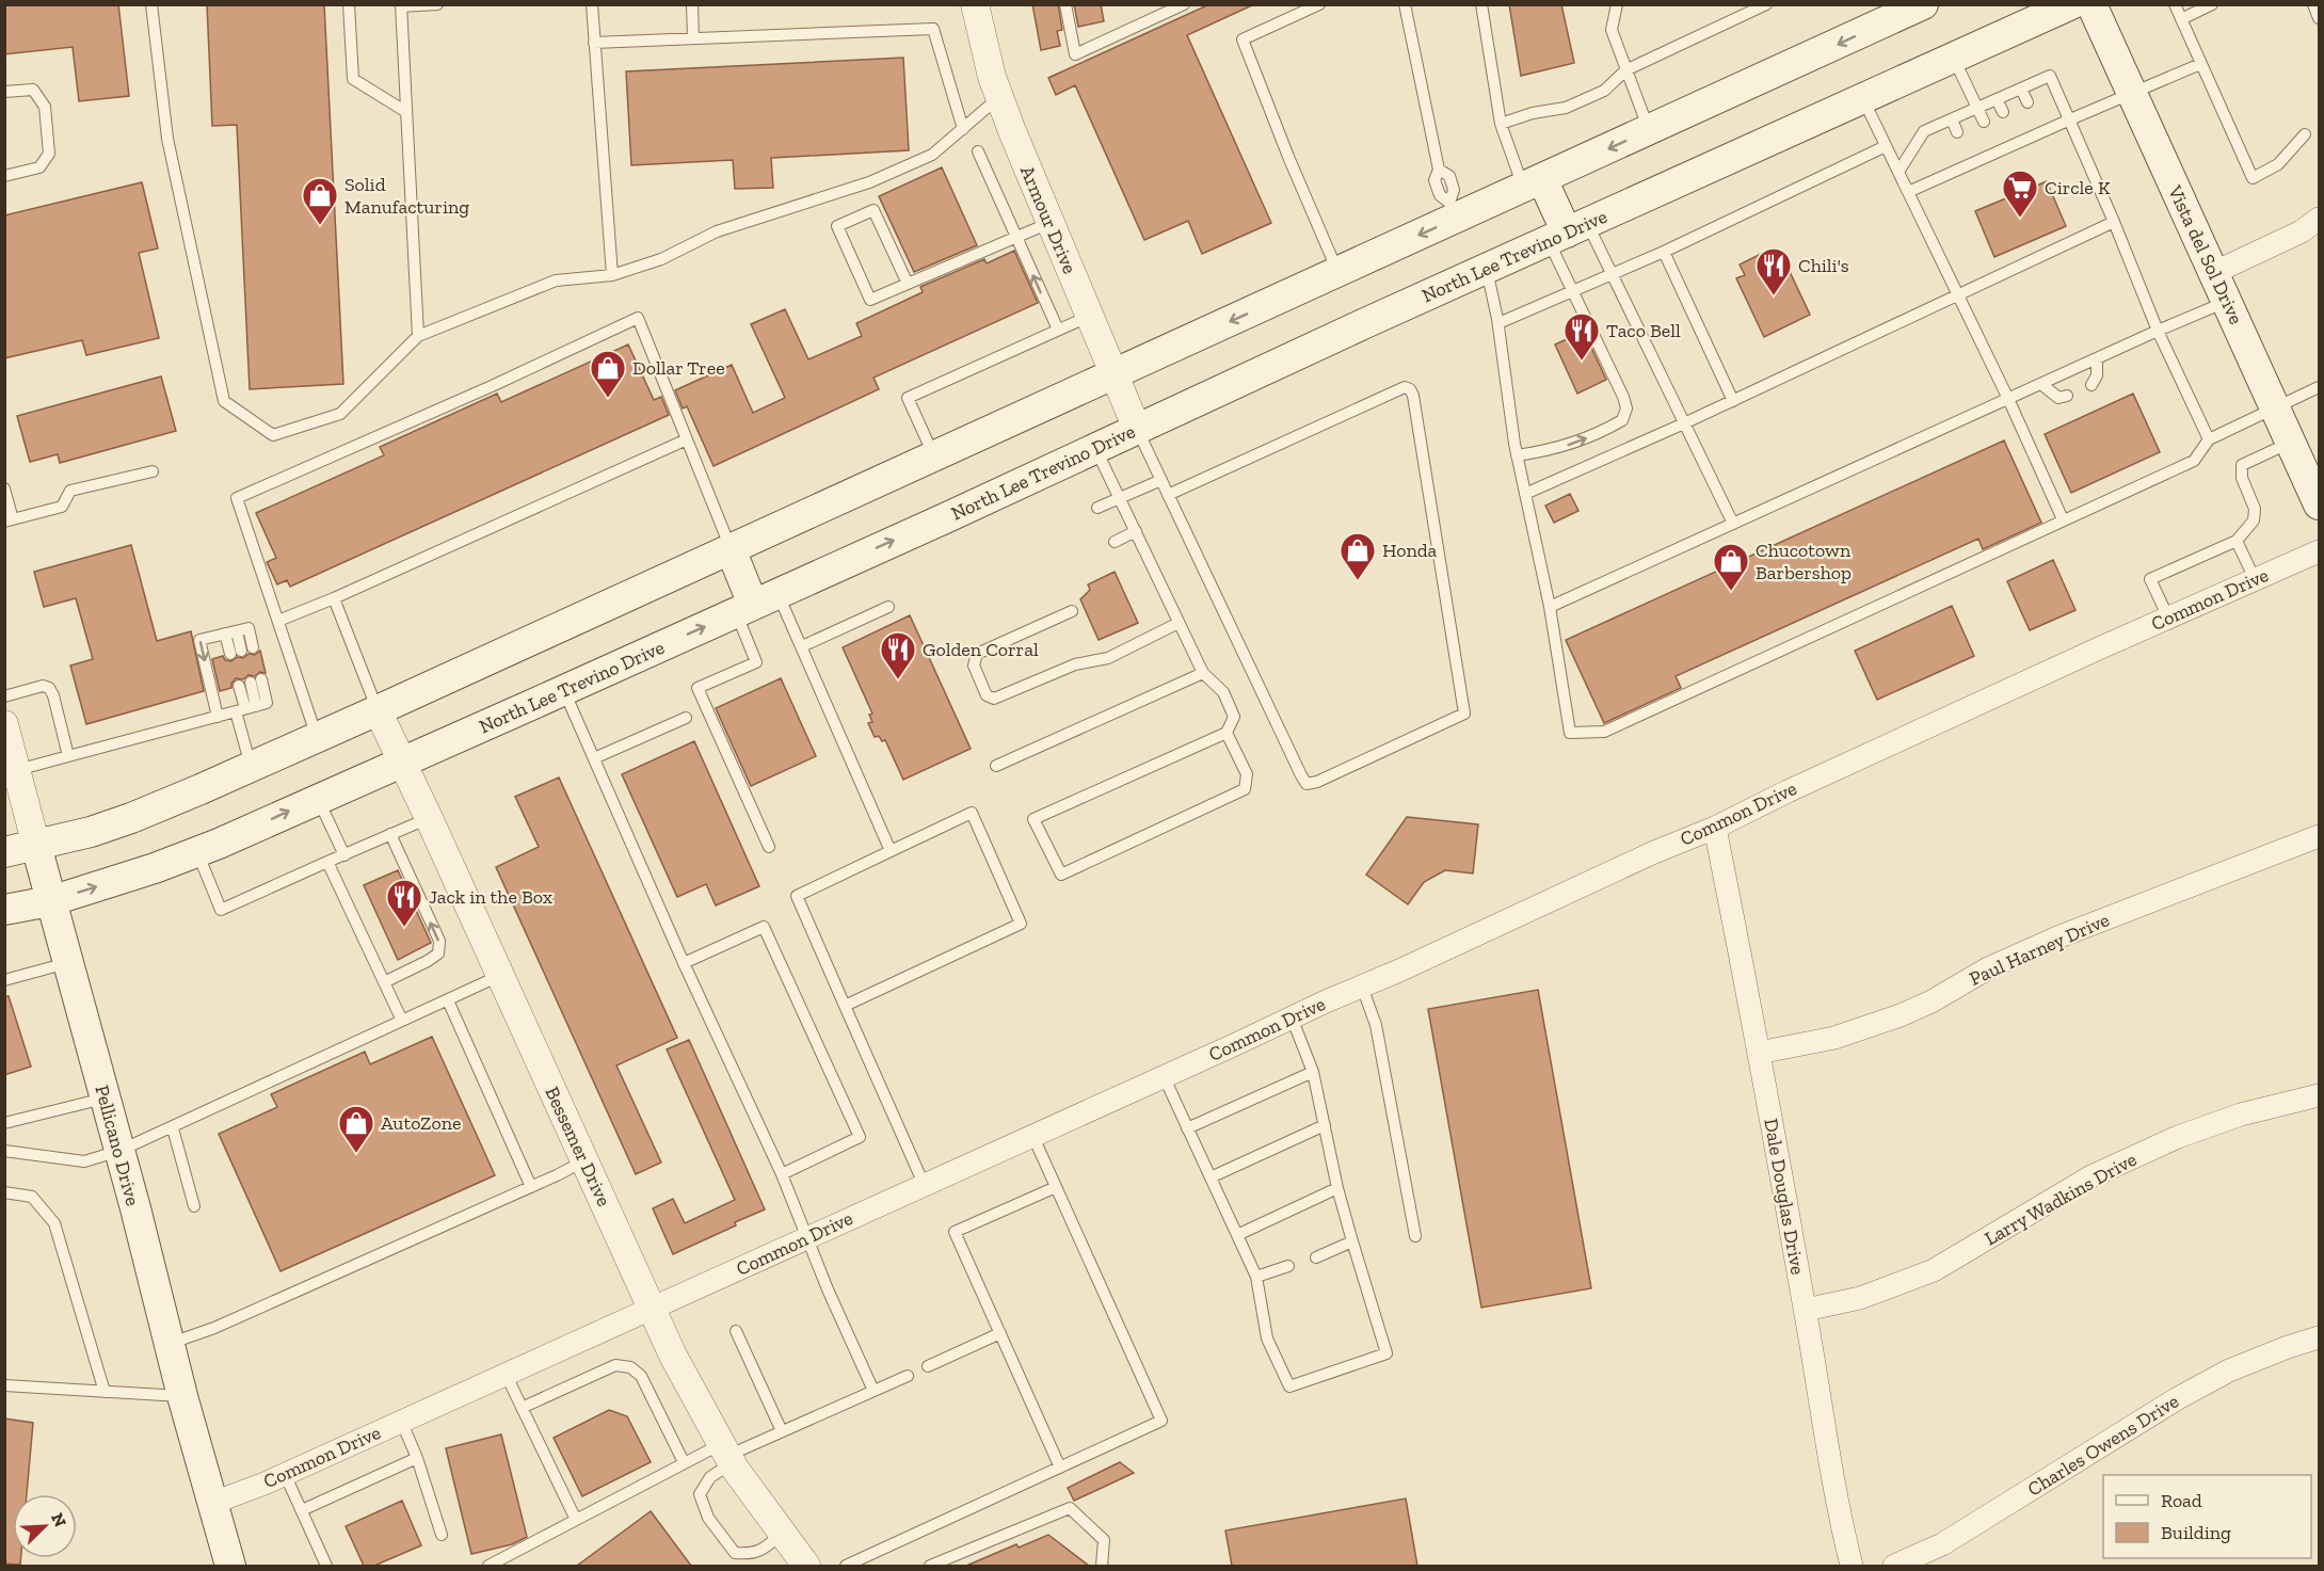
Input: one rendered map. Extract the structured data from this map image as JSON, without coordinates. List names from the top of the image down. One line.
{"streets":{"main road":["Vista del Sol Drive","North Lee Trevino Drive","Pellicano Drive"],"street":["Armour Drive","Common Drive","Paul Harney Drive","Bessemer Drive","Dale Douglas Drive","Larry Wadkins Drive","Charles Owens Drive"]},"crossings":[["Armour Drive","North Lee Trevino Drive"],["North Lee Trevino Drive","Pellicano Drive"],["North Lee Trevino Drive","Bessemer Drive"],["Common Drive","Pellicano Drive"],["Common Drive","Bessemer Drive"],["Common Drive","Dale Douglas Drive"],["Paul Harney Drive","Dale Douglas Drive"],["Dale Douglas Drive","Larry Wadkins Drive"]],"places":{"supermarket":["Circle K"],"shop":["Solid Manufacturing","Dollar Tree","Honda","Chucotown Barbershop","AutoZone"],"restaurant":["Chili's","Taco Bell","Golden Corral","Jack in the Box"]},"legend":["Road","Building"],"north":"top right"}
